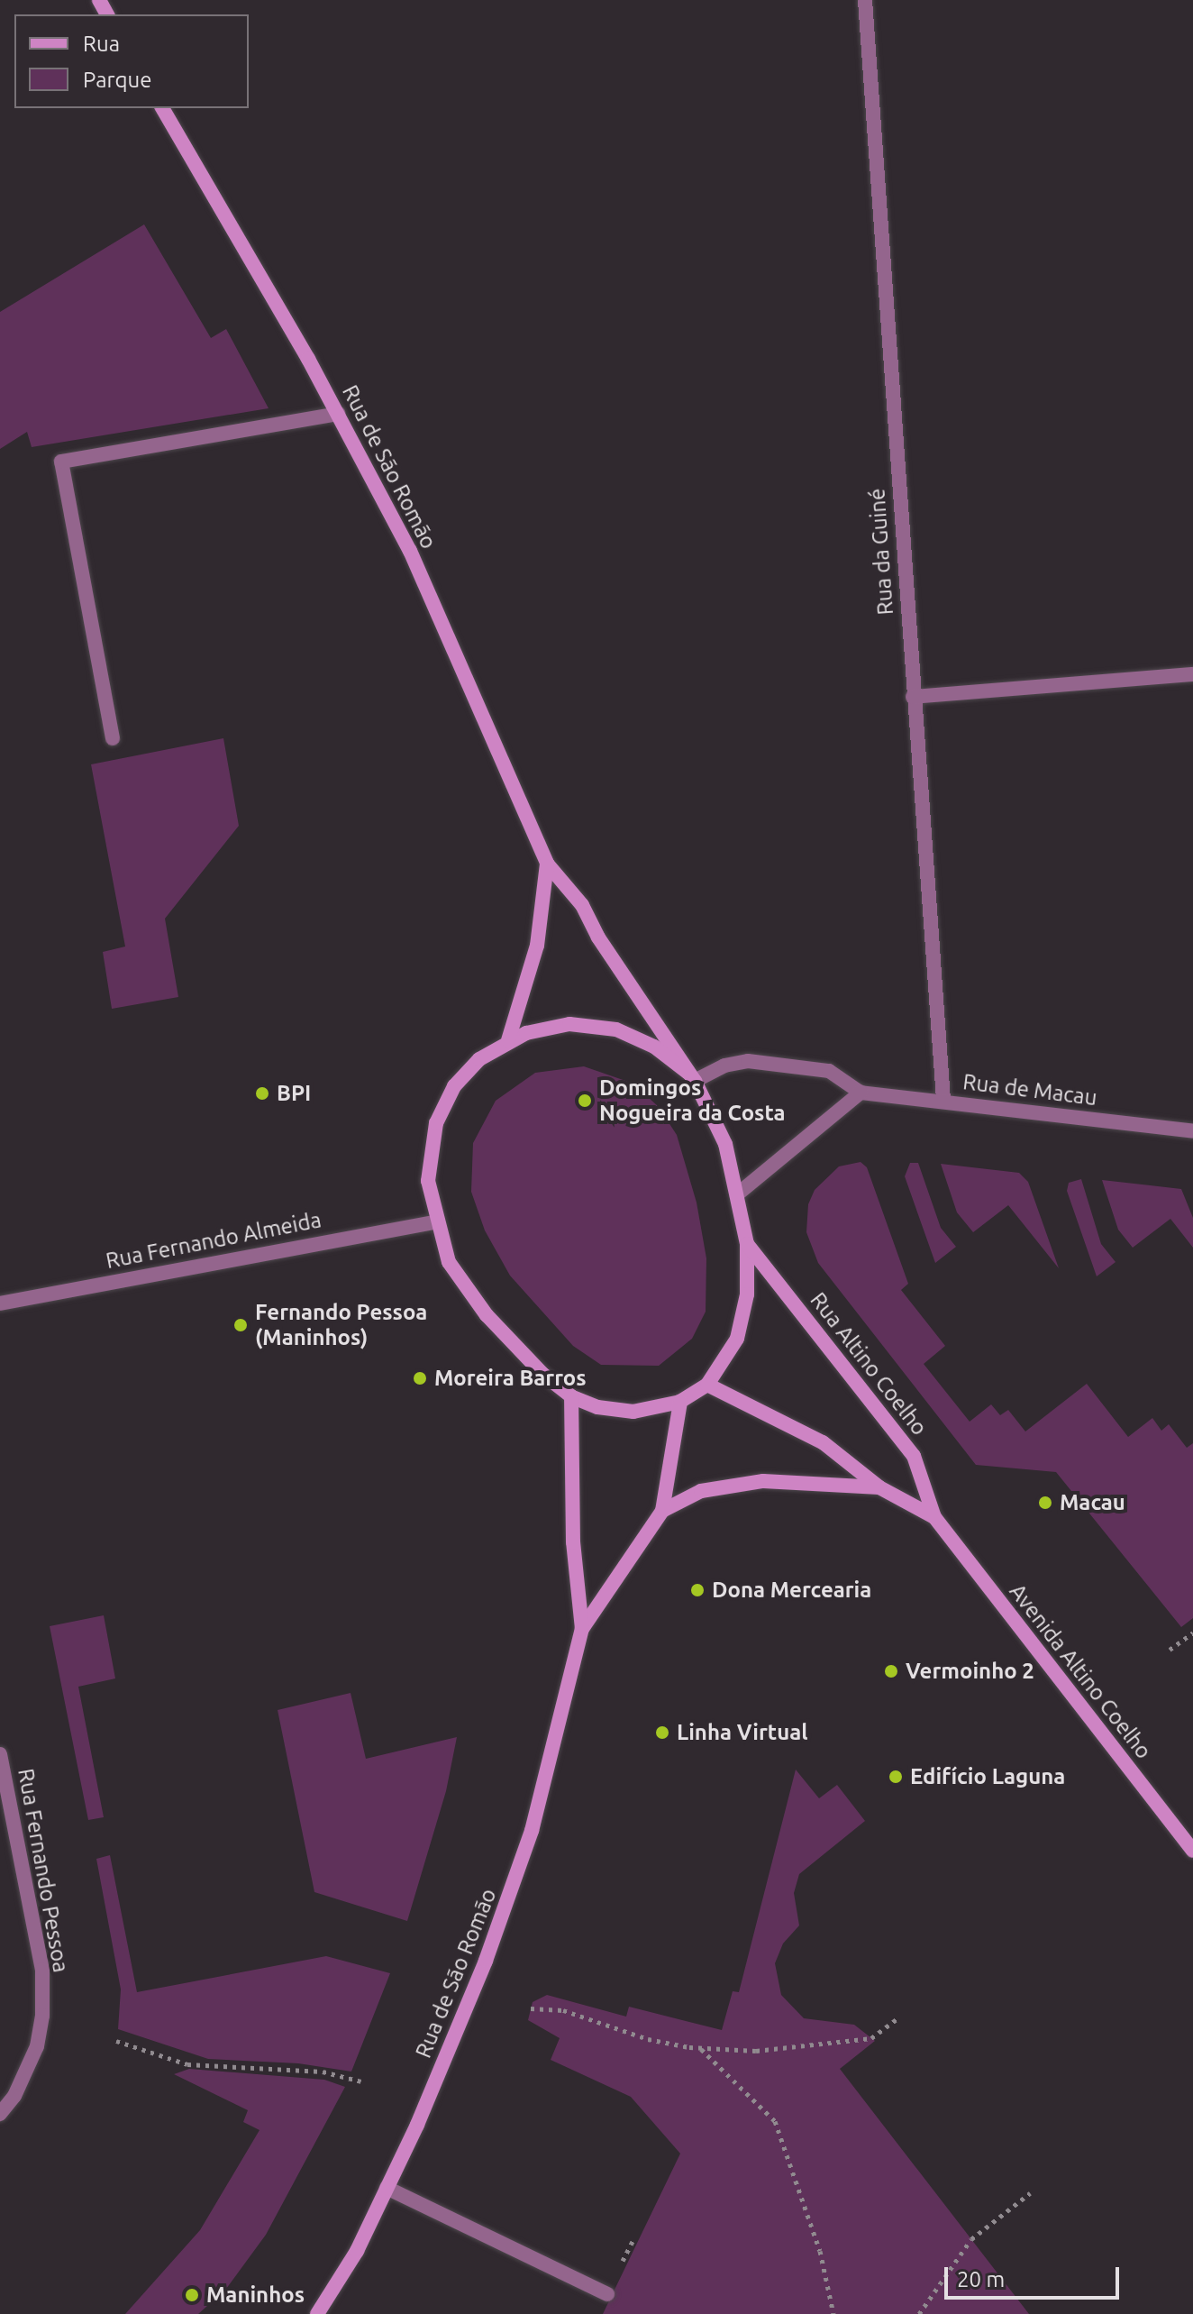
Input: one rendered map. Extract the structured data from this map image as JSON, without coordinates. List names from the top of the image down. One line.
{"streets":{"main road":["Rua de São Romão","Rua Altino Coelho","Avenida Altino Coelho"],"street":["Rua da Guiné","Rua de Macau","Rua Fernando Almeida","Rua Fernando Pessoa"]},"crossings":[["Rua de São Romão","Rua de Macau"],["Rua de São Romão","Rua Fernando Almeida"],["Rua de São Romão","Rua Altino Coelho"],["Rua da Guiné","Rua de Macau"],["Rua Altino Coelho","Avenida Altino Coelho"]],"places":["BPI","Domingos Nogueira da Costa","Fernando Pessoa (Maninhos)","Moreira Barros","Macau","Dona Mercearia","Vermoinho 2","Linha Virtual","Edifício Laguna","Maninhos"],"legend":["Rua","Parque"],"scale_bar":"20 m"}
